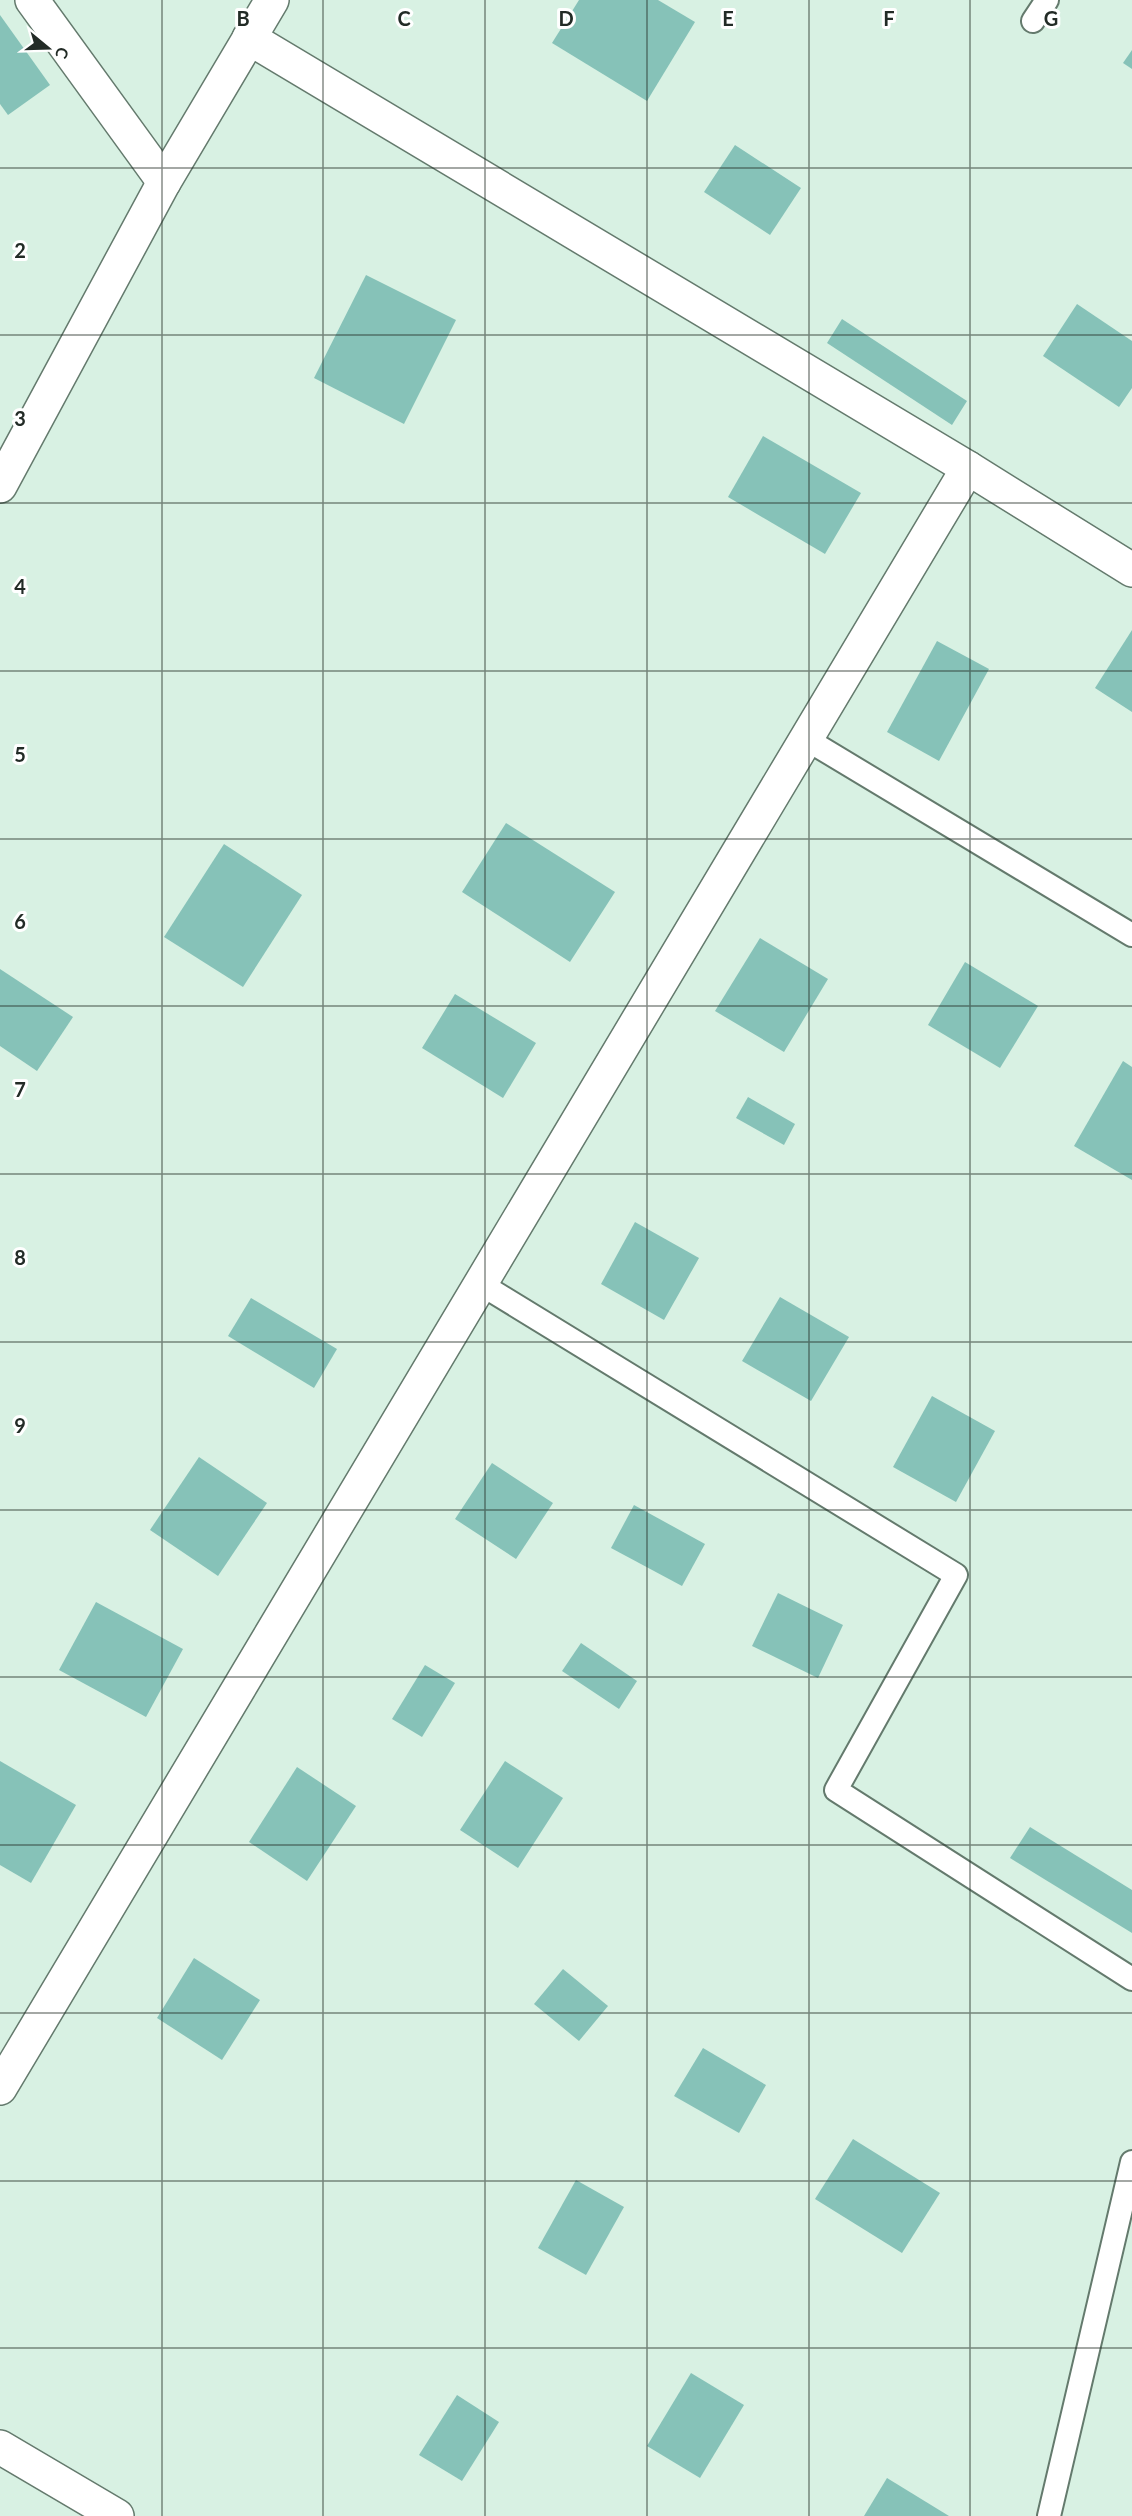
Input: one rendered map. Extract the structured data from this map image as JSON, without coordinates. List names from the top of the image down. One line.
{"north":"right","grid":{"columns":["B","C","D","E","F","G"],"rows":["2","3","4","5","6","7","8","9"]}}
